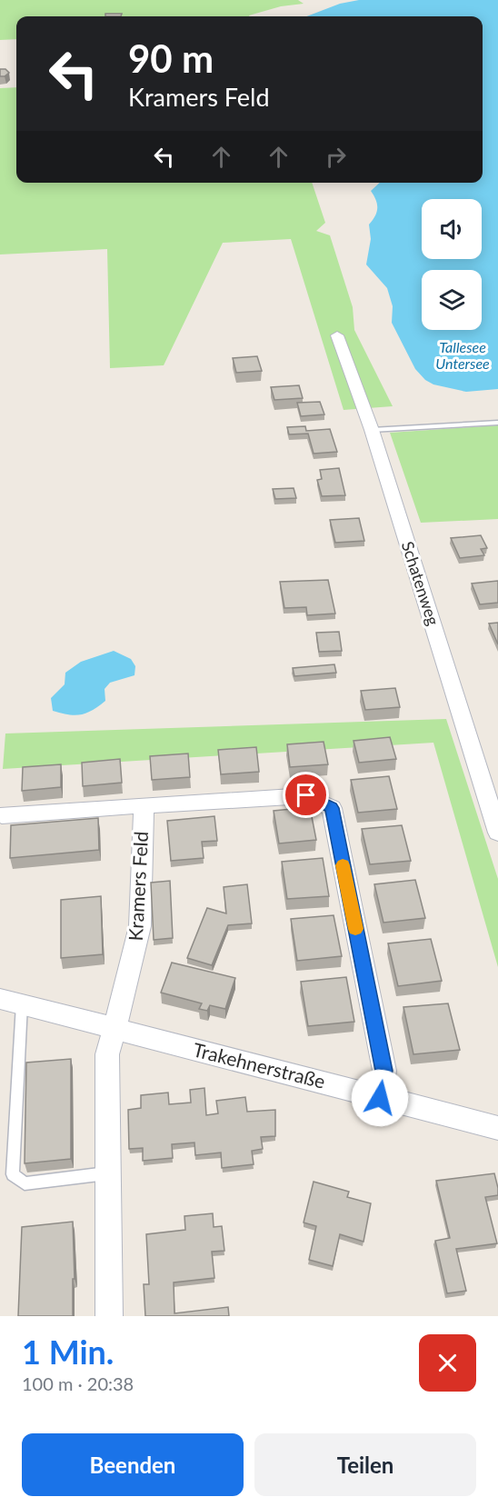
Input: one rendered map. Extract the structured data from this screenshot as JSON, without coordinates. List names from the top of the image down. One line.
{"streets":{"street":["Schatenweg","Kramers Feld","Trakehnerstraße"]},"crossings":[["Kramers Feld","Trakehnerstraße"]],"water":["Tallesee Untersee"],"page":{"turn":["90 m","Kramers Feld"],"heading":["1 Min.","100 m · 20:38"],"buttons":["Beenden","Teilen"]}}
